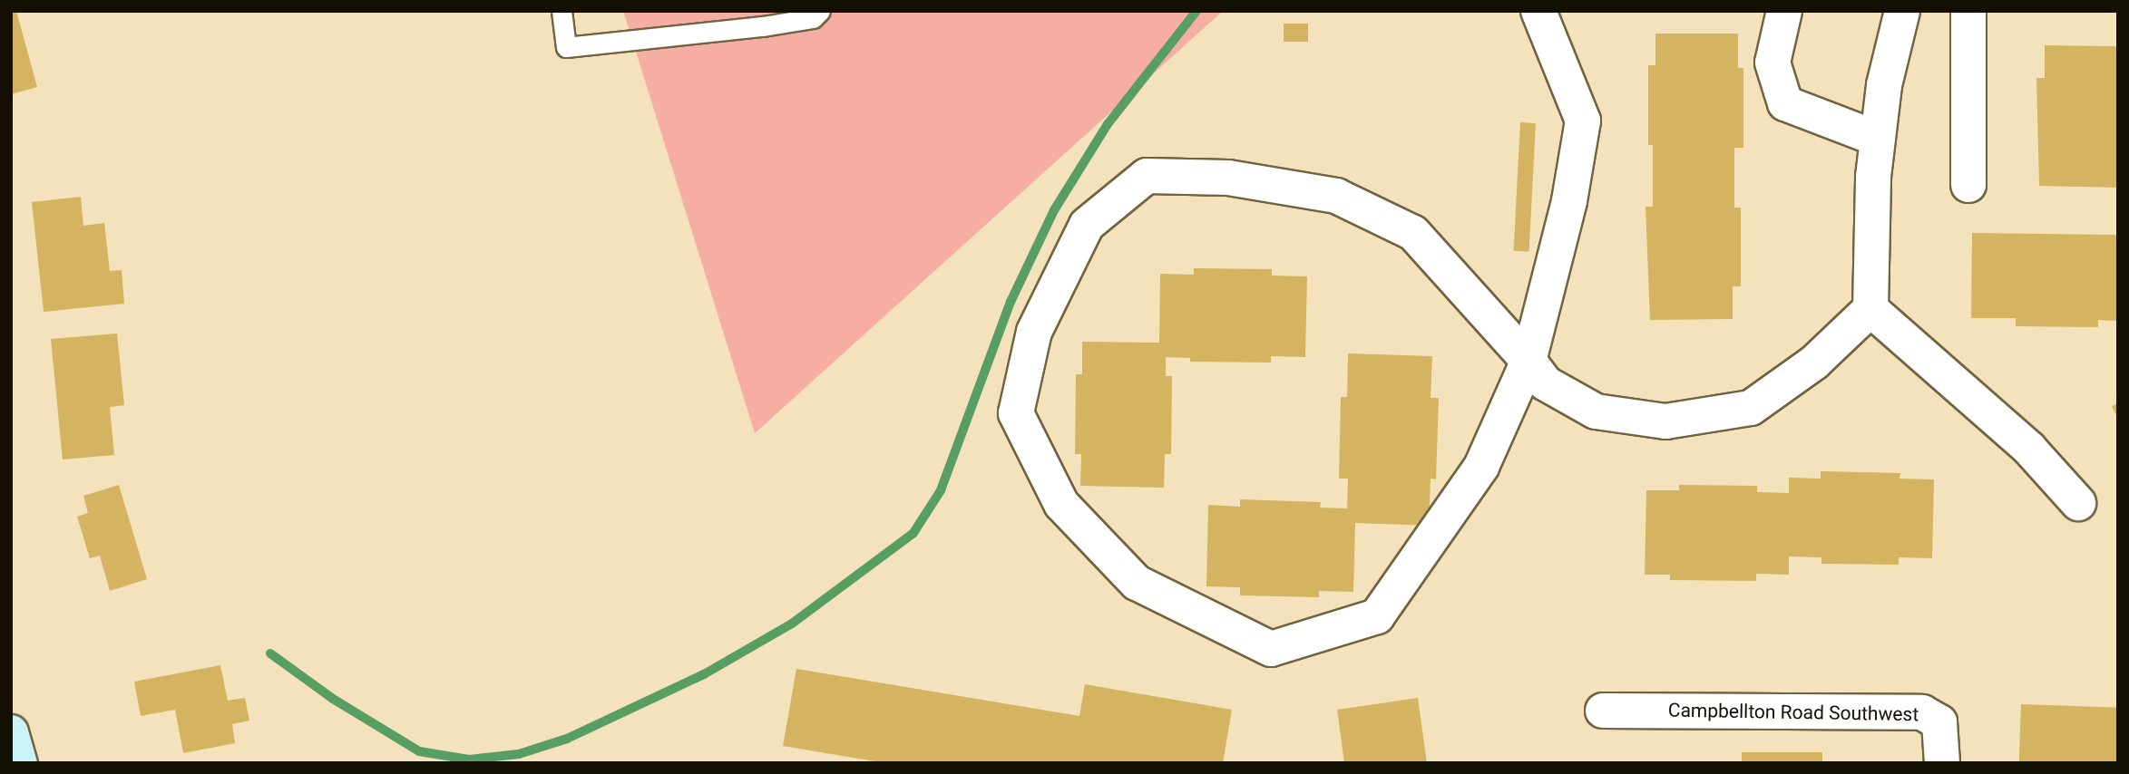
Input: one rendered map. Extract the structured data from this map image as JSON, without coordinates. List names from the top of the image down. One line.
{"streets":{"street":["Campbellton Road Southwest"]}}
